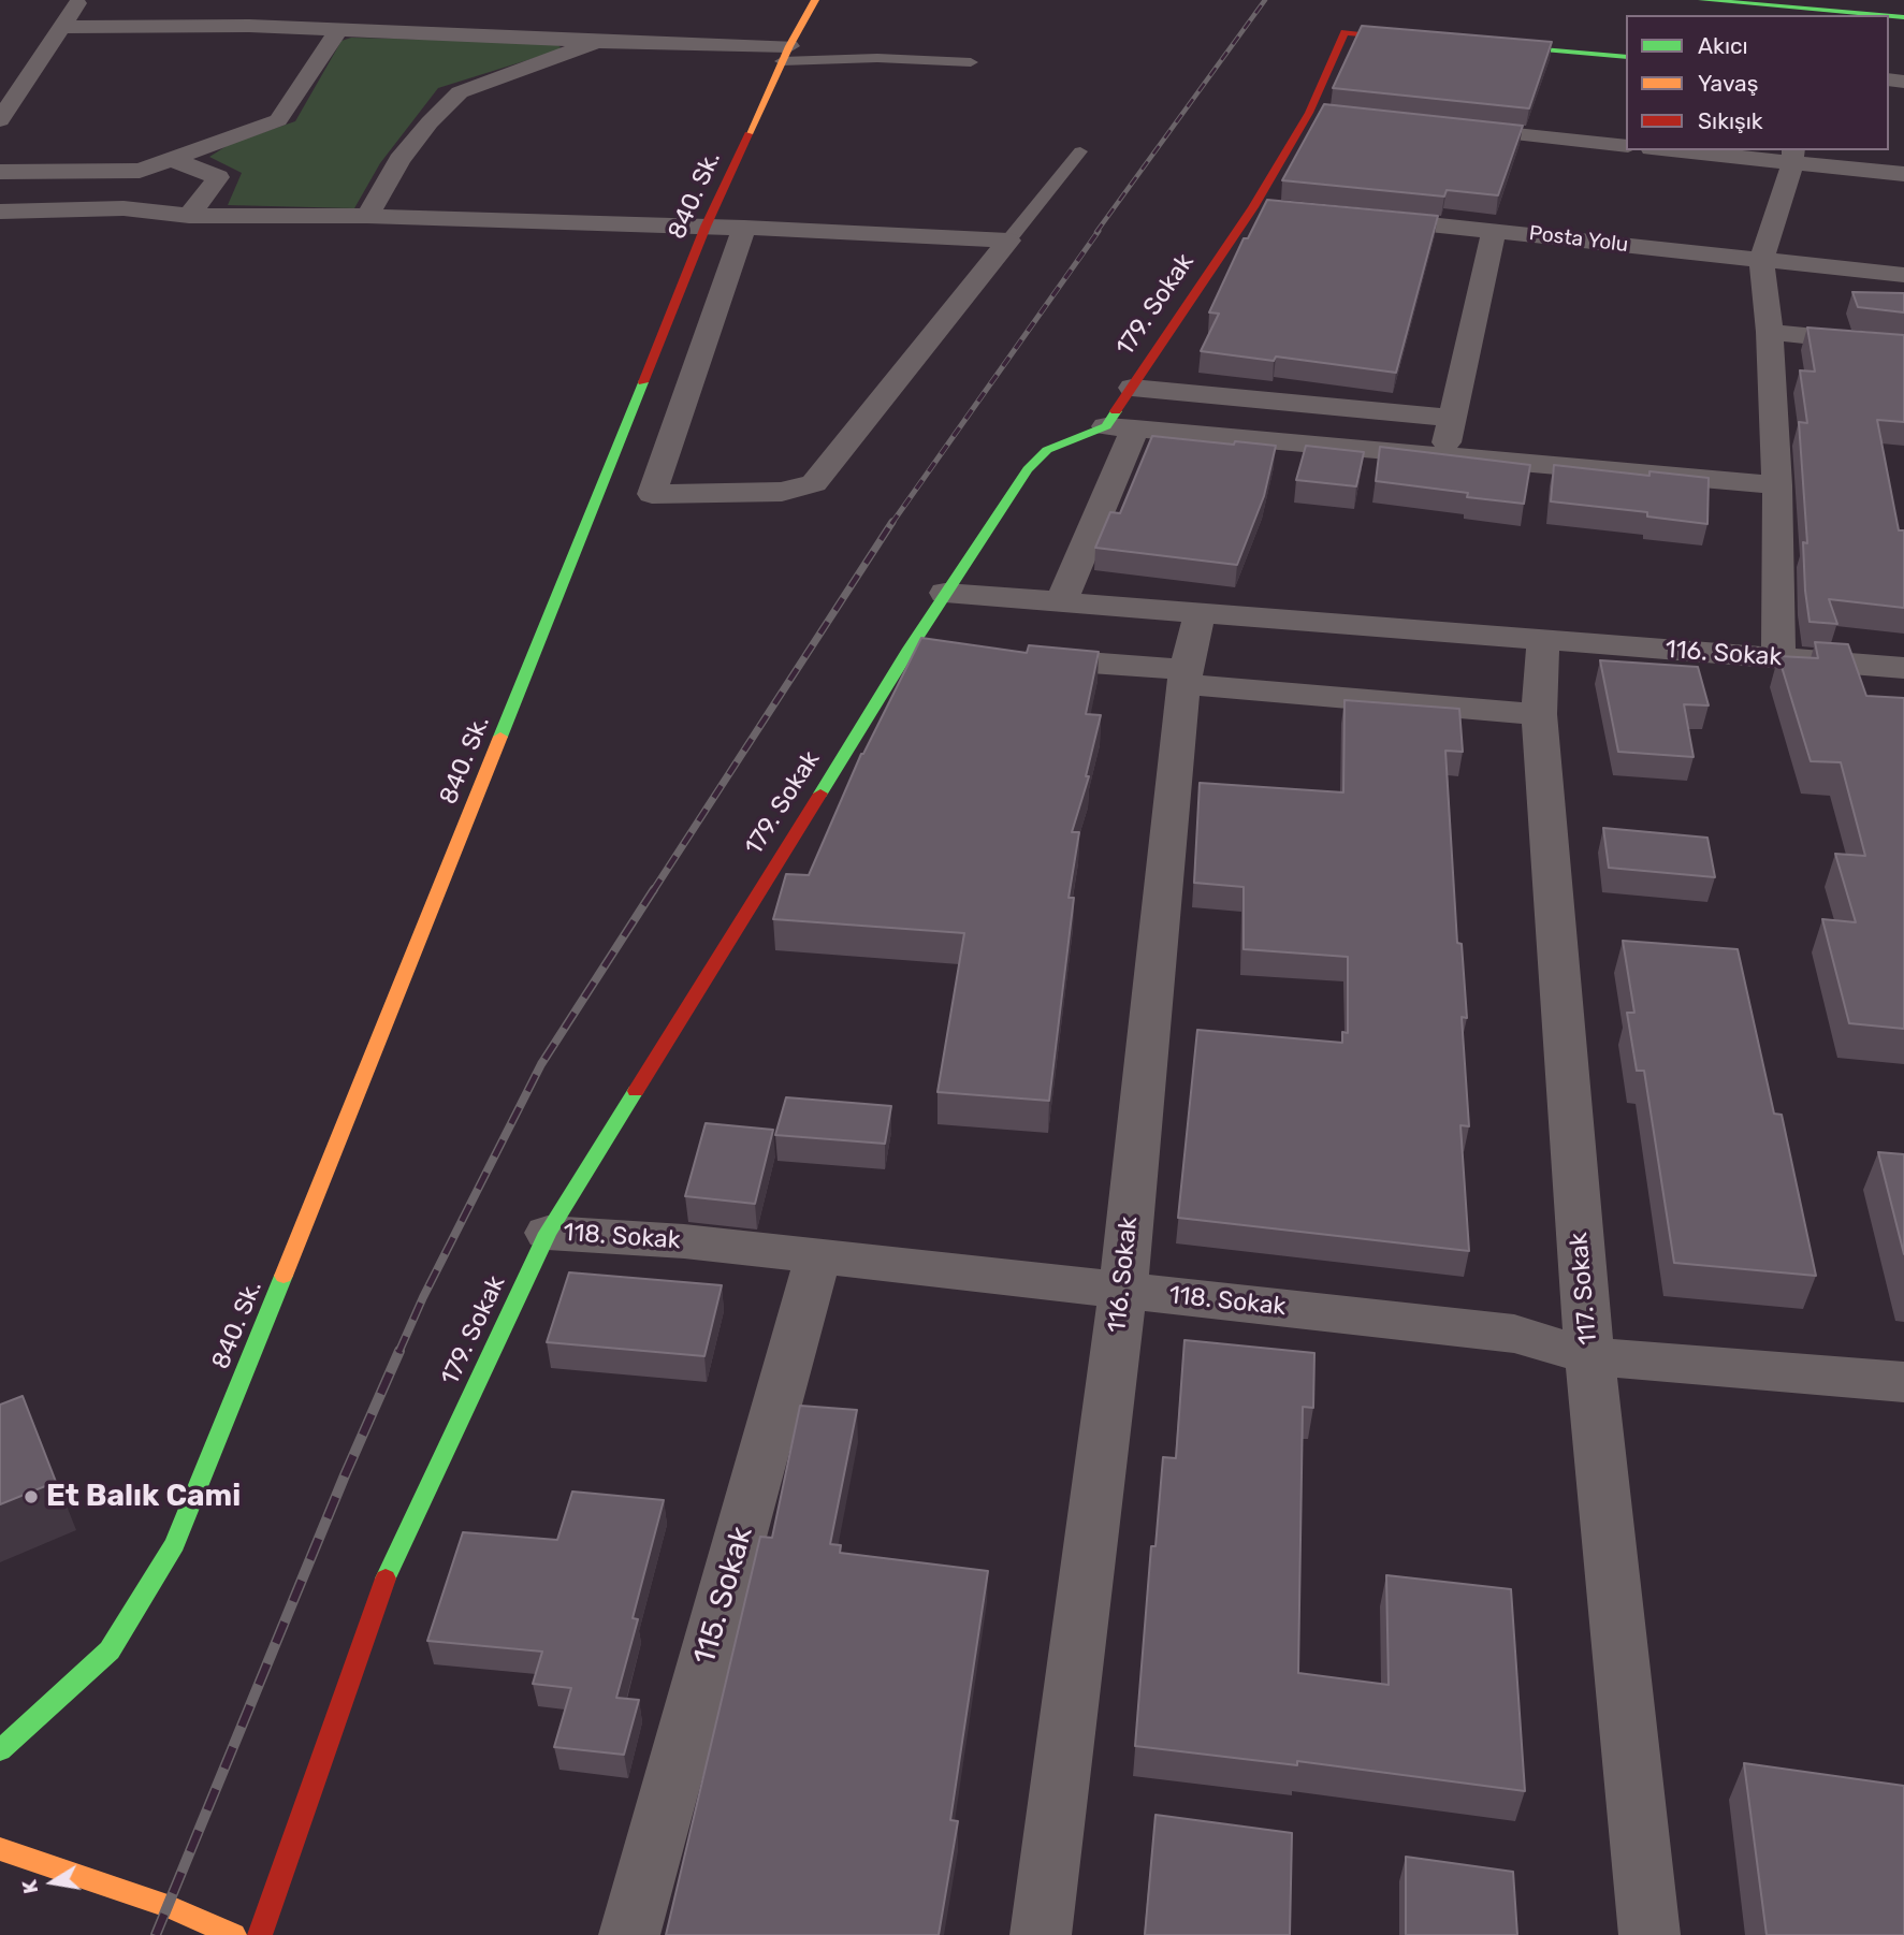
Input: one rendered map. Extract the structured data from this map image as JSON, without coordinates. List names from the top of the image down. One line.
{"streets":{"main road":["840. Sk.","179. Sokak"],"street":["Posta Yolu","116. Sokak","118. Sokak","117. Sokak","115. Sokak"]},"crossings":[["179. Sokak","116. Sokak"],["179. Sokak","118. Sokak"],["116. Sokak","118. Sokak"],["116. Sokak","117. Sokak"],["118. Sokak","117. Sokak"],["118. Sokak","115. Sokak"]],"places":["Et Balık Cami"],"legend":["Akıcı","Yavaş","Sıkışık"],"north":"left"}
